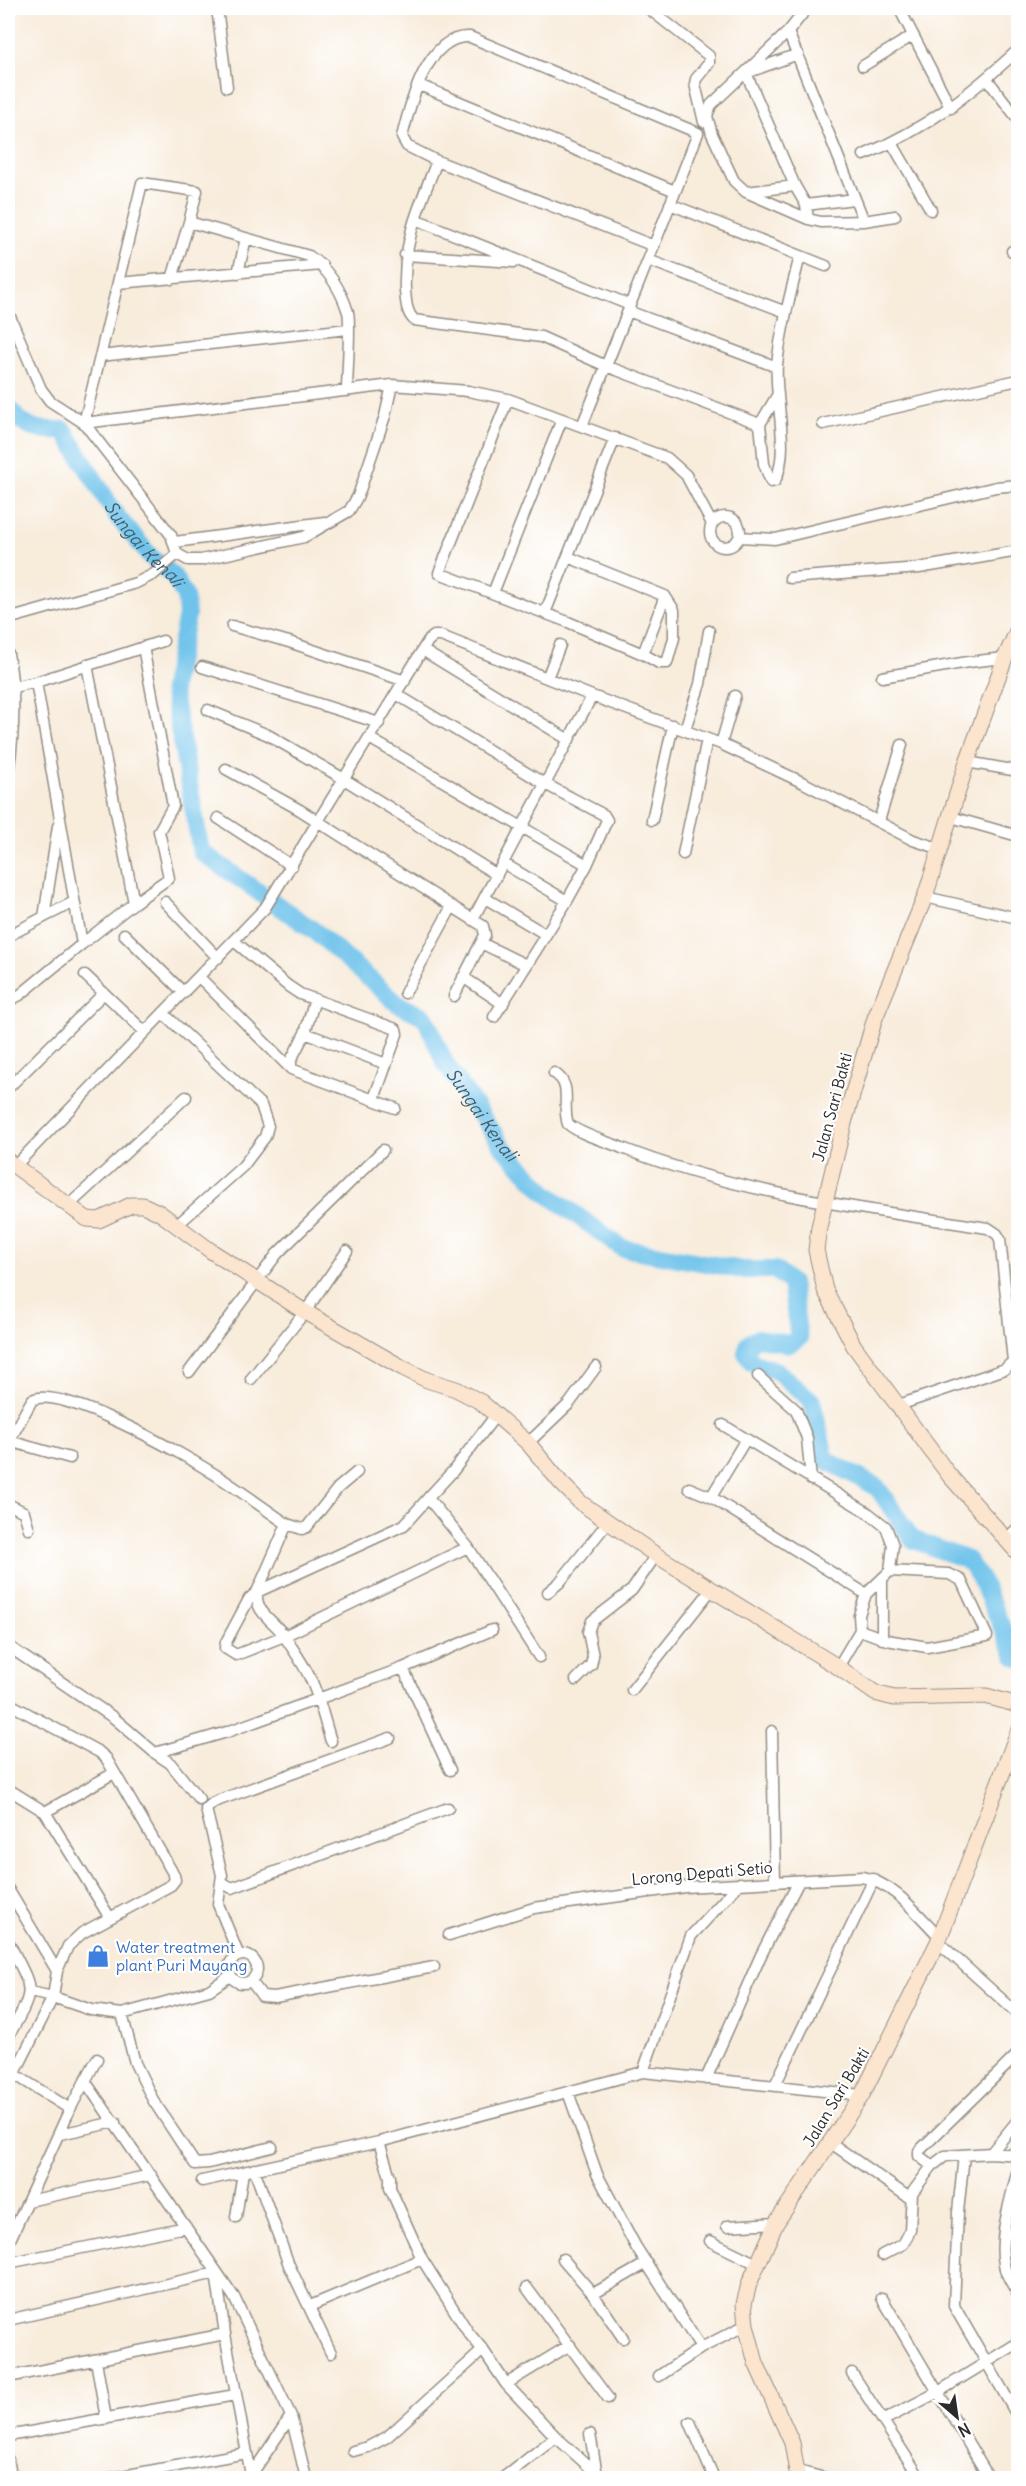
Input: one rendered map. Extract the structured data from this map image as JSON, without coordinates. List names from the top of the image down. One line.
{"streets":{"main road":["Jalan Sari Bakti"],"street":["Lorong Depati Setio"]},"water":["Sungai Kenali"],"places":{"shop":["Water treatment plant Puri Mayang"]},"north":"bottom right"}
